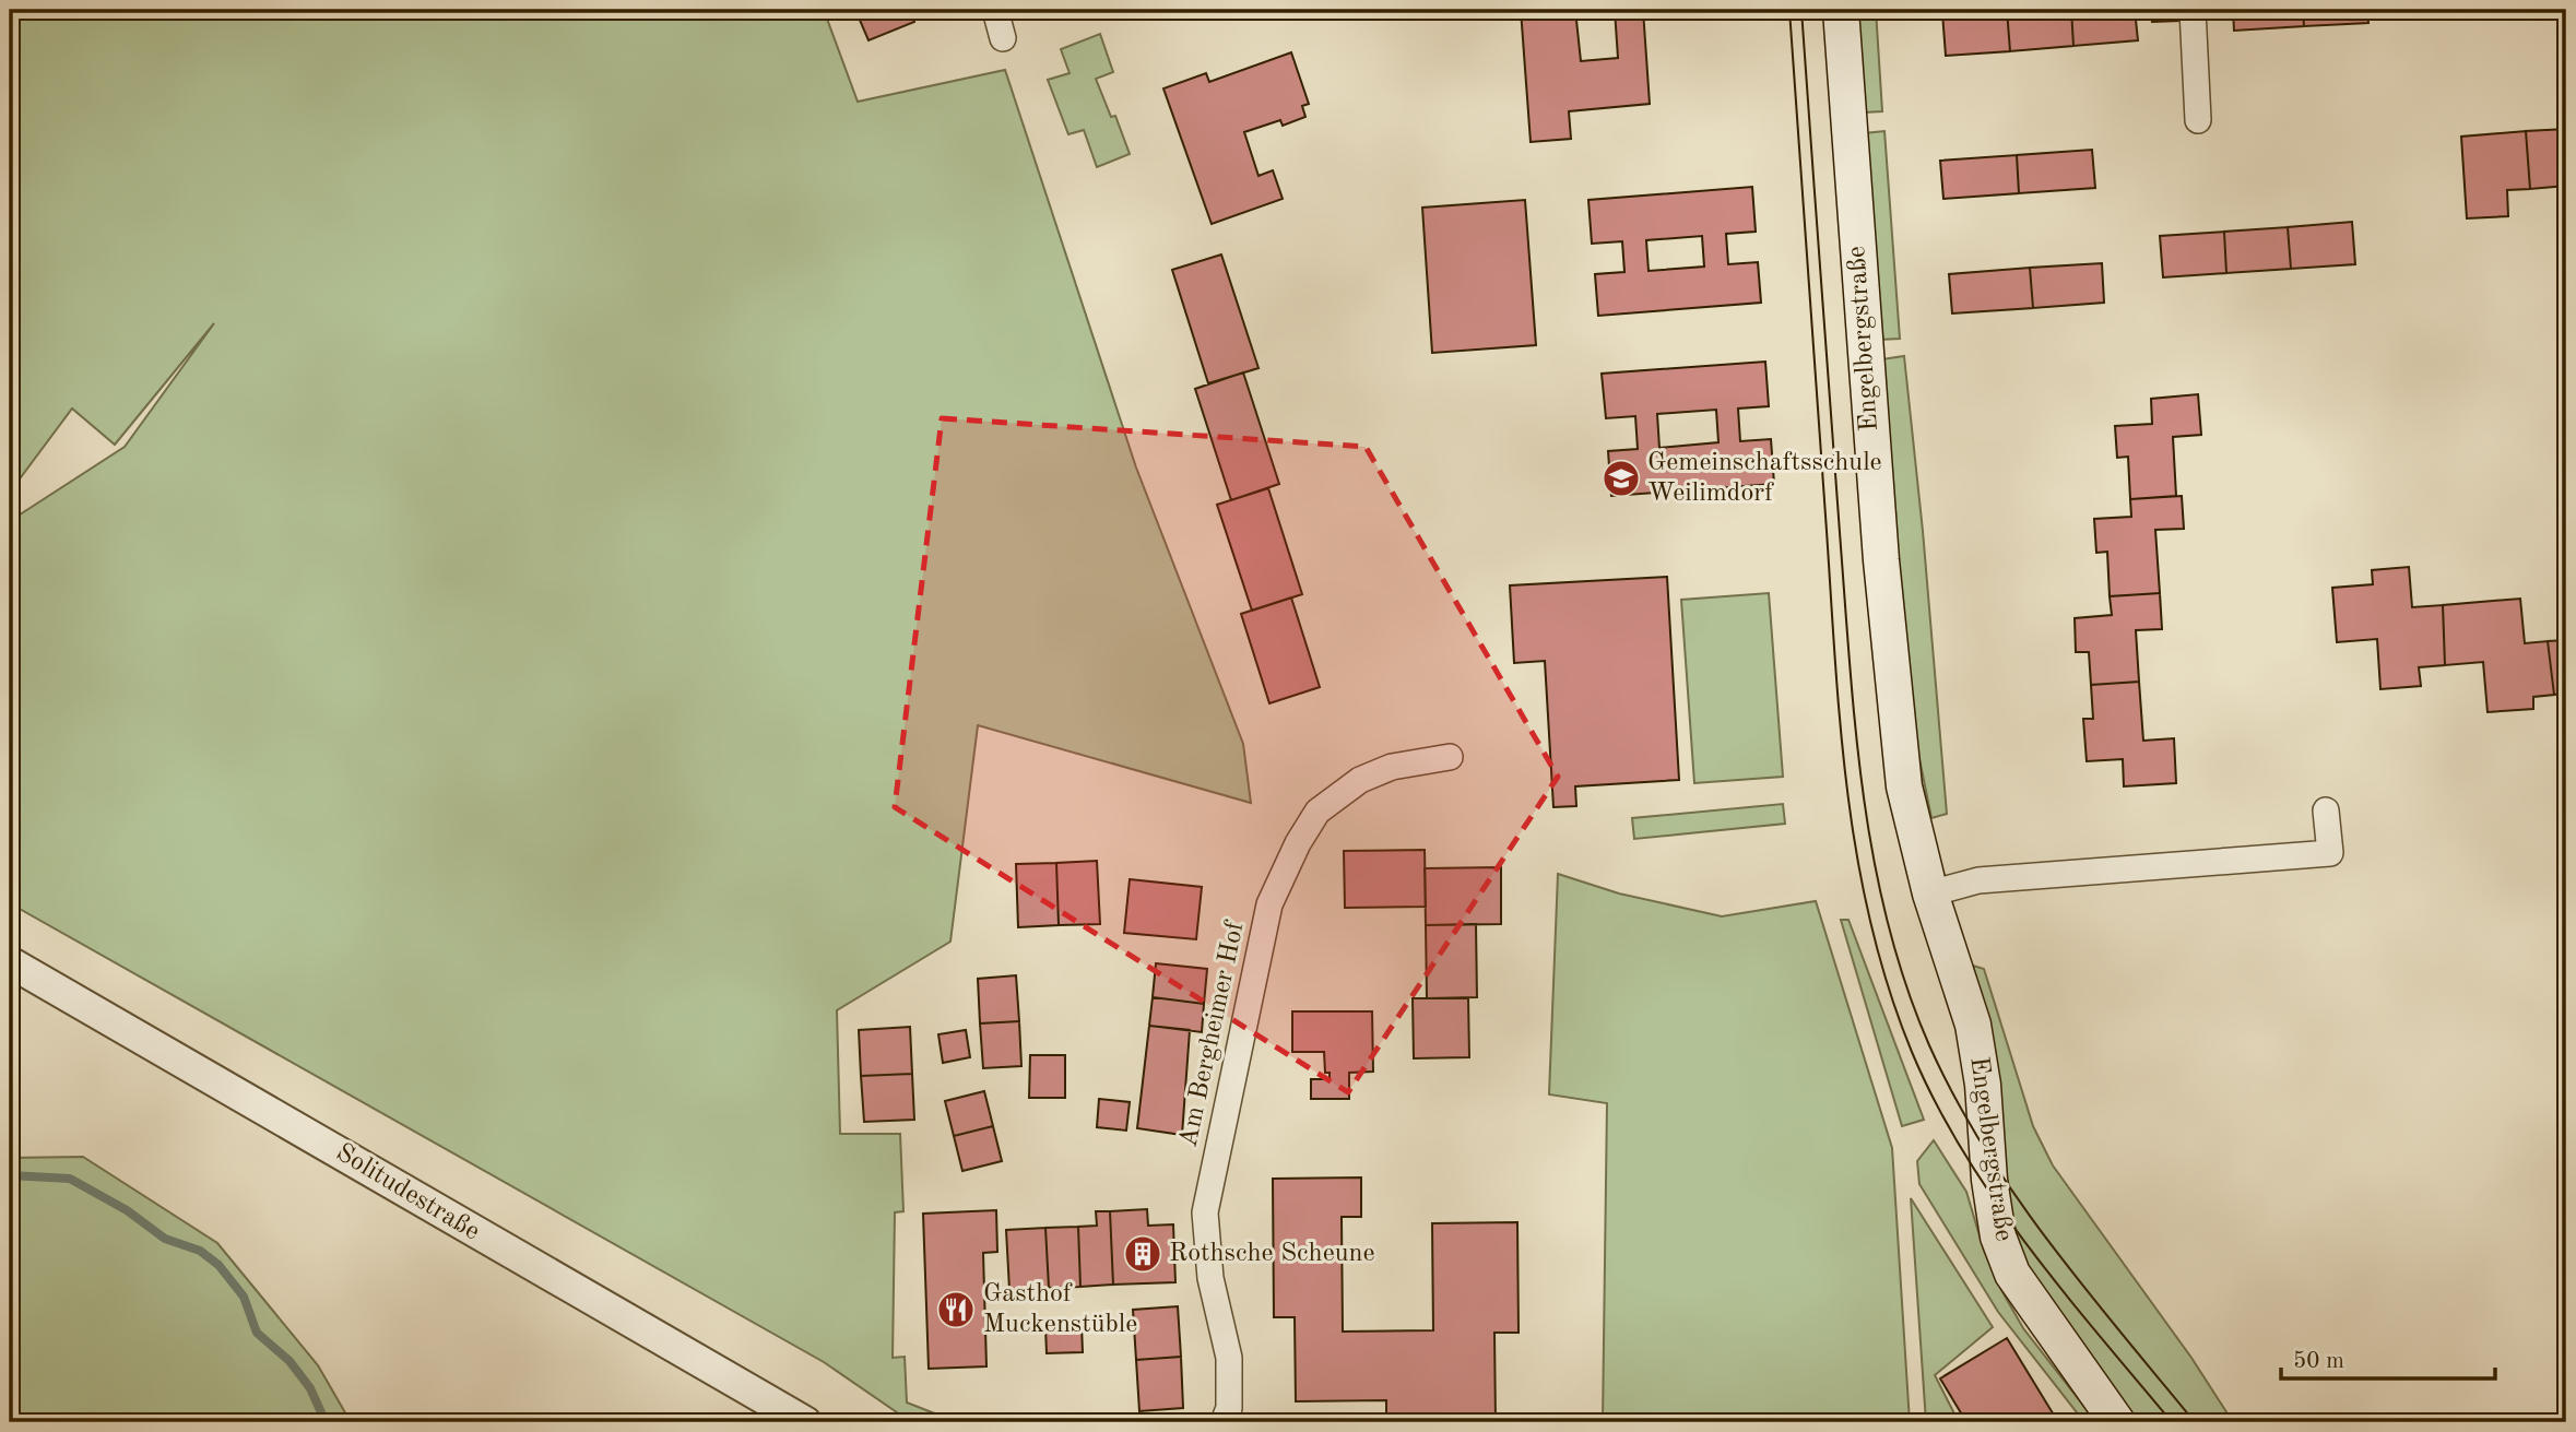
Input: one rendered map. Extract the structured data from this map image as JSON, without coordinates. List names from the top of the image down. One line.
{"streets":{"main road":["Engelbergstraße"],"street":["Am Bergheimer Hof","Solitudestraße"]},"places":{"school or university":["Gemeinschaftsschule Weilimdorf"],"building":["Rothsche Scheune"],"restaurant":["Gasthof Muckenstüble"]},"scale_bar":"50 m"}
